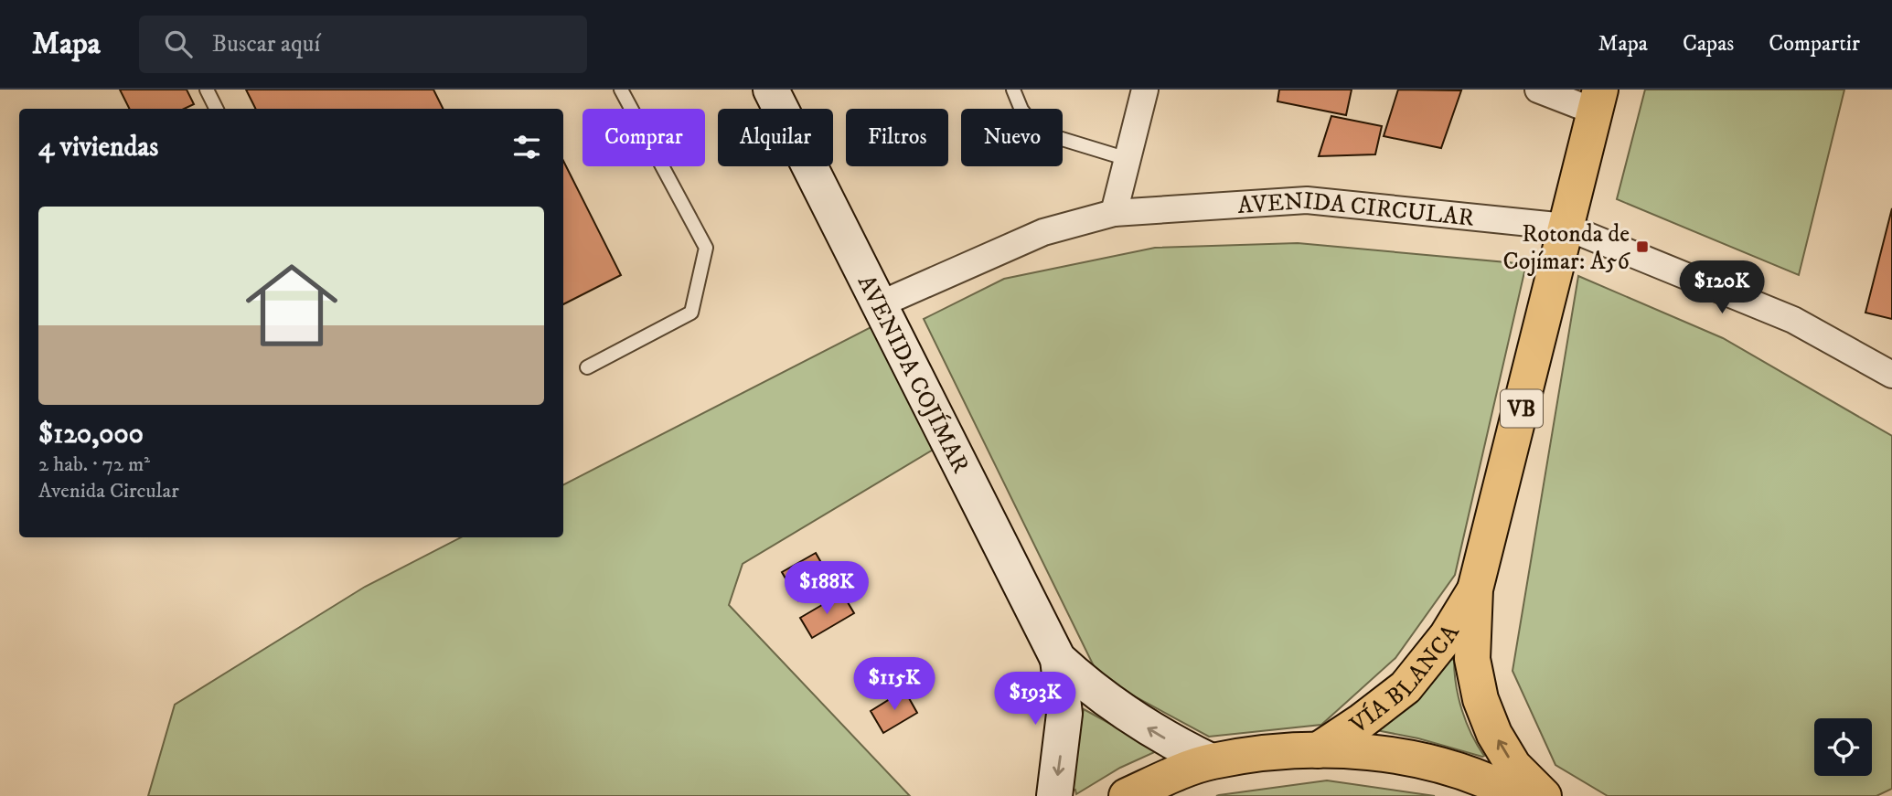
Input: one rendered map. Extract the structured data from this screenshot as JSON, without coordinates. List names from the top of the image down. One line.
{"streets":{"main road":["AVENIDA COJÍMAR","VB","VÍA BLANCA"],"street":["AVENIDA CIRCULAR"]},"crossings":[["AVENIDA CIRCULAR","AVENIDA COJÍMAR"],["AVENIDA CIRCULAR","VÍA BLANCA"]],"places":{"transit":["Rotonda de Cojímar: A56"]},"page":{"header":"Mapa","search":"Buscar aquí","nav":["Mapa","Capas","Compartir"],"chip":["Comprar","Alquilar","Filtros","Nuevo"],"heading":"4 viviendas","list":[{"name":"$120,000","note":"2 hab. · 72 m² · Avenida Circular"}],"price":["$120K","$188K","$115K","$193K"]}}
